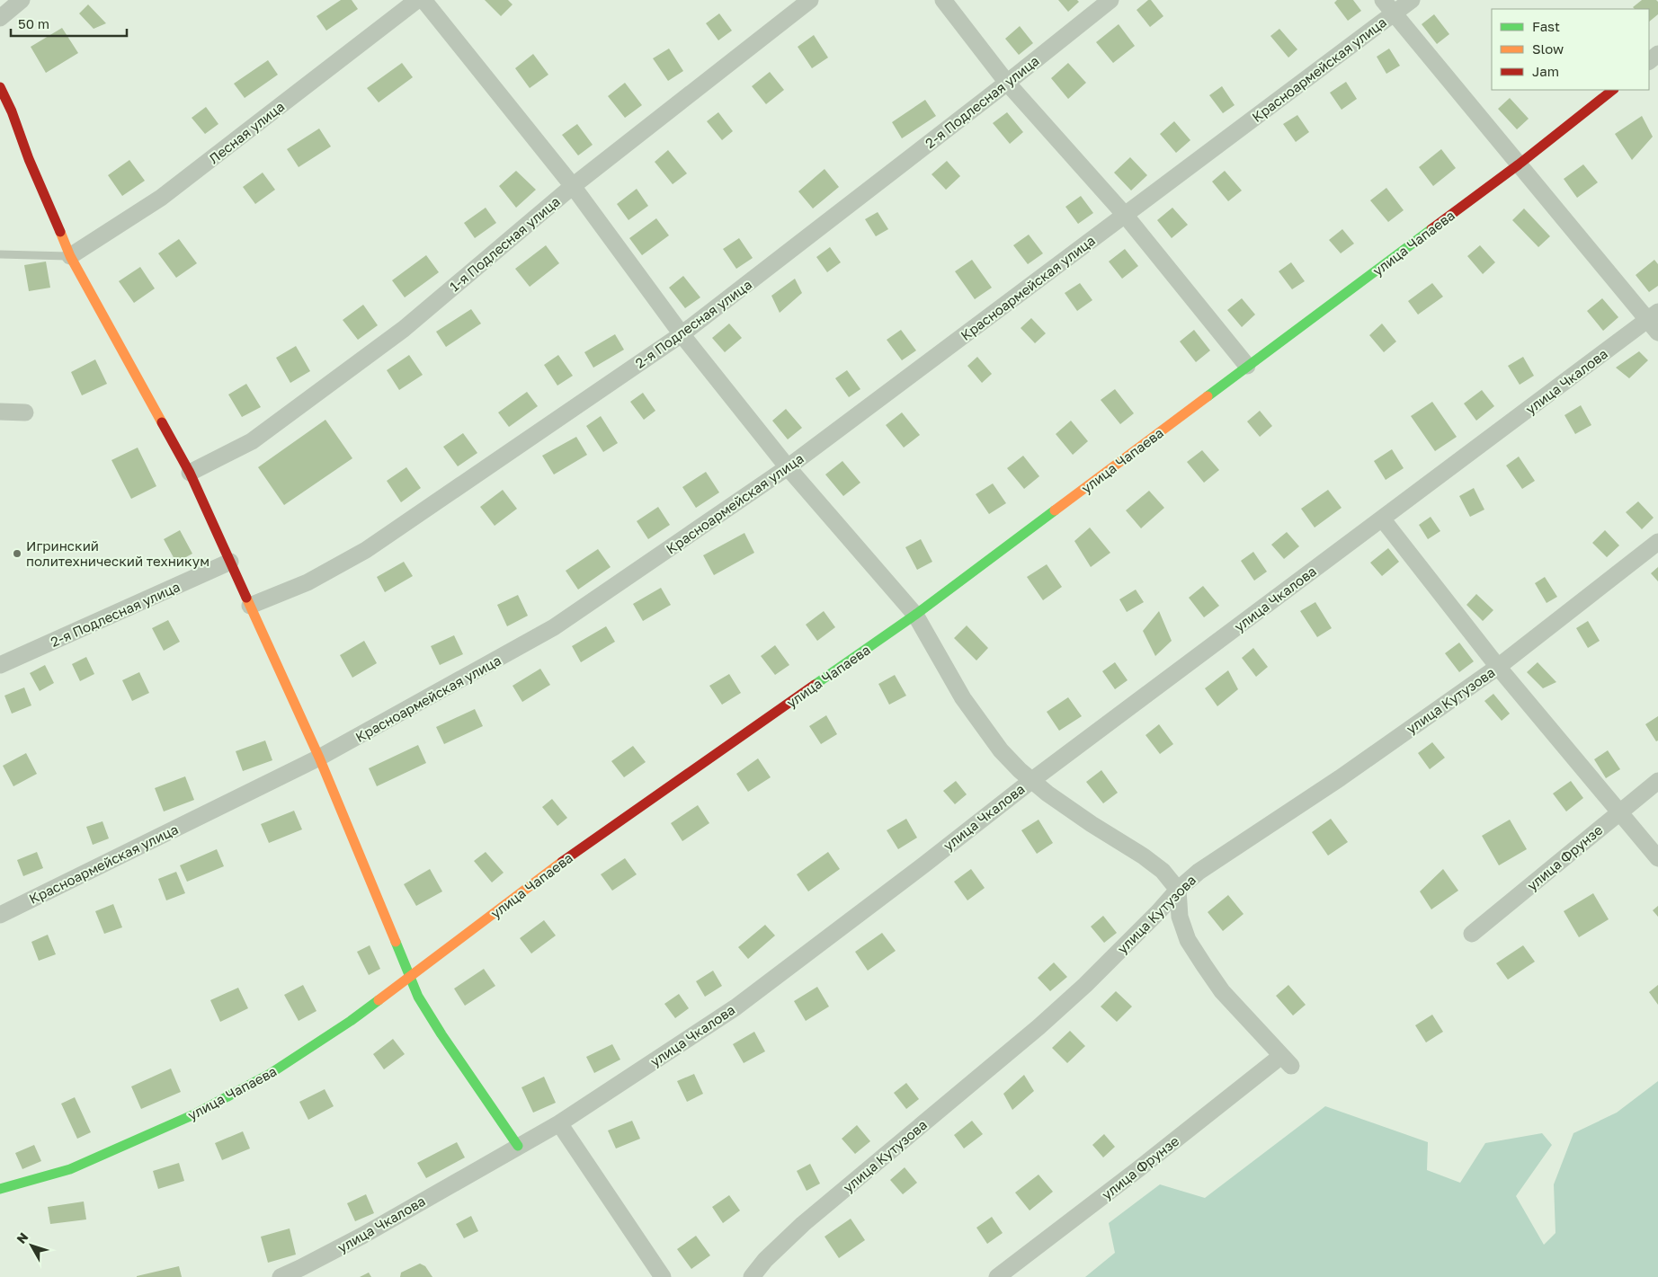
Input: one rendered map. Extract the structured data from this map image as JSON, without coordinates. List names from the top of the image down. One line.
{"streets":{"street":["Красноармейская улица","2-я Подлесная улица","Лесная улица","улица Чапаева","1-я Подлесная улица","улица Чкалова","улица Кутузова","улица Фрунзе"]},"crossings":[["улица Кутузова","улица Фрунзе"]],"places":["Игринский политехнический техникум"],"legend":["Fast","Slow","Jam"],"scale_bar":"50 m","north":"top left"}
